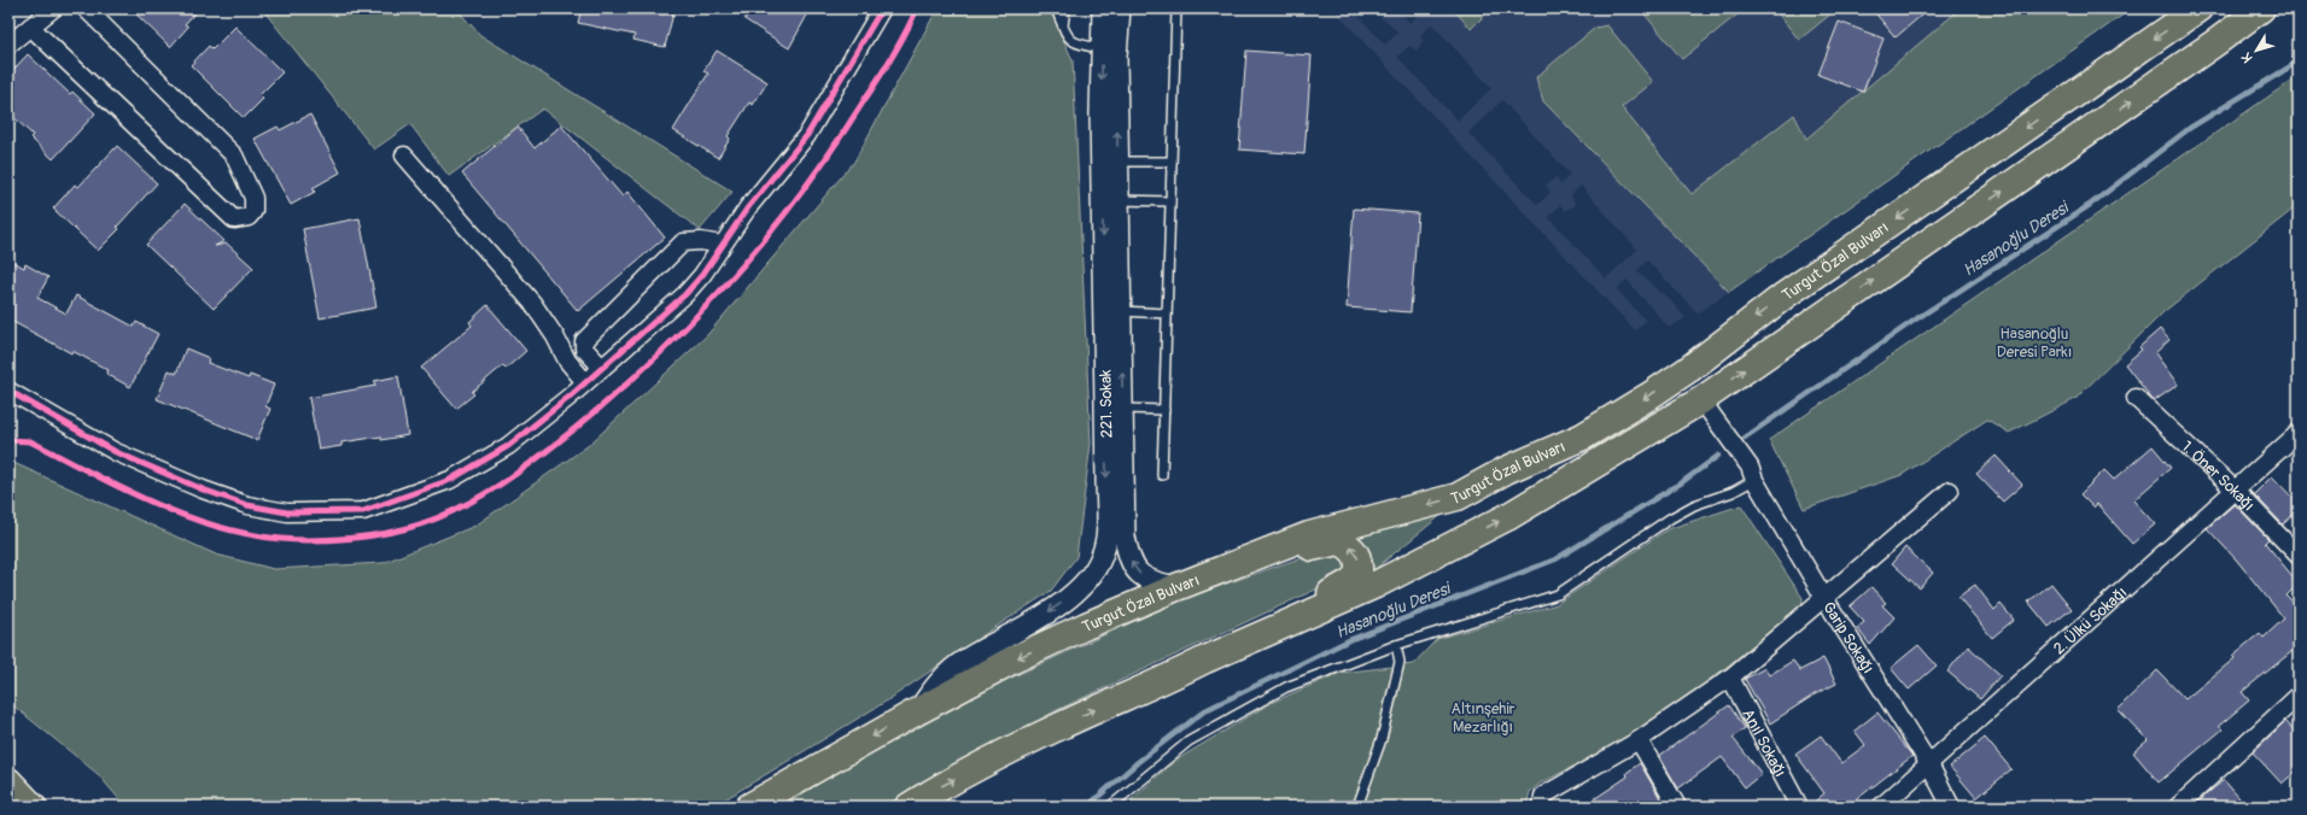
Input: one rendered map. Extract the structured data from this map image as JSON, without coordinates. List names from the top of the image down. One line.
{"streets":{"main road":["Turgut Özal Bulvarı"],"street":["221. Sokak","1. Öner Sokağı","2. Ülkü Sokağı","Garip Sokağı","Anıl Sokağı"]},"crossings":[["Turgut Özal Bulvarı","221. Sokak"],["1. Öner Sokağı","2. Ülkü Sokağı"],["2. Ülkü Sokağı","Garip Sokağı"]],"water":["Hasanoğlu Deresi"],"parks":["Hasanoğlu Deresi Parkı","Altınşehir Mezarlığı"],"north":"bottom left"}
